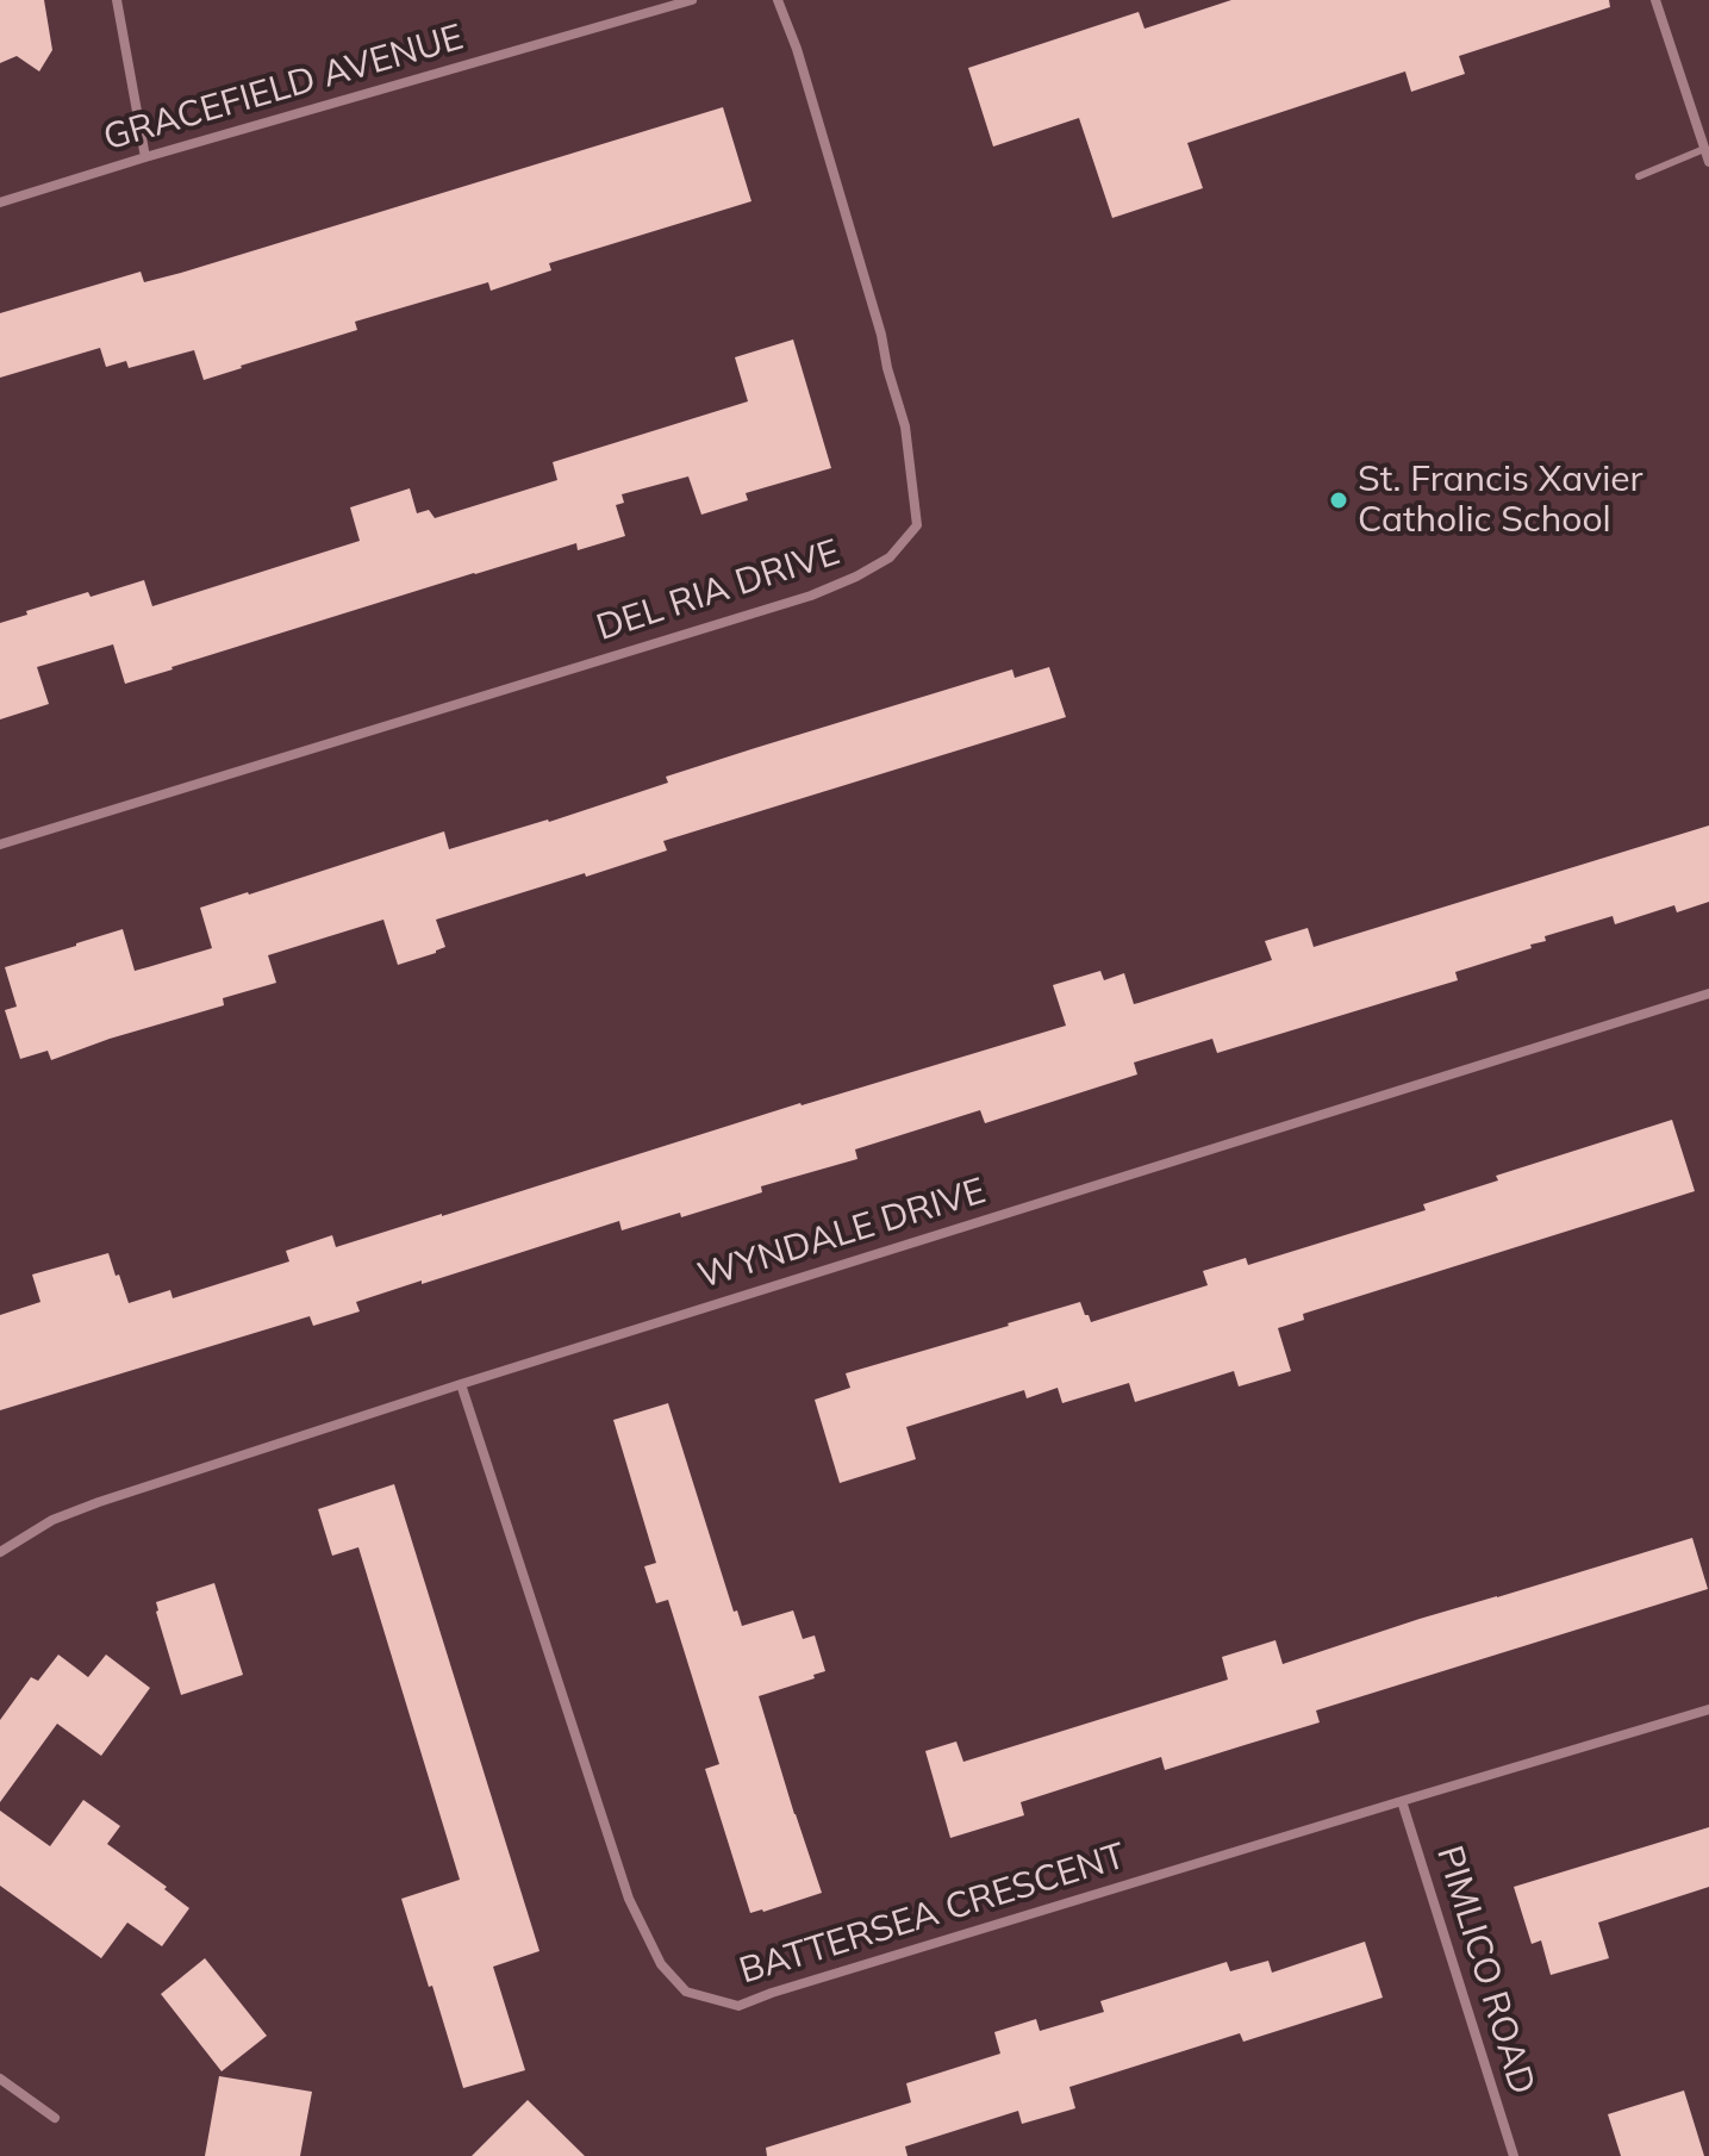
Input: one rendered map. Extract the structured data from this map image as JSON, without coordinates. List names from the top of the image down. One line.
{"streets":{"street":["GRACEFIELD AVENUE","DEL RIA DRIVE","WYNDALE DRIVE","BATTERSEA CRESCENT","PIMLICO ROAD"]},"crossings":[["WYNDALE DRIVE","BATTERSEA CRESCENT"],["BATTERSEA CRESCENT","PIMLICO ROAD"]],"places":["St. Francis Xavier Catholic School"]}
